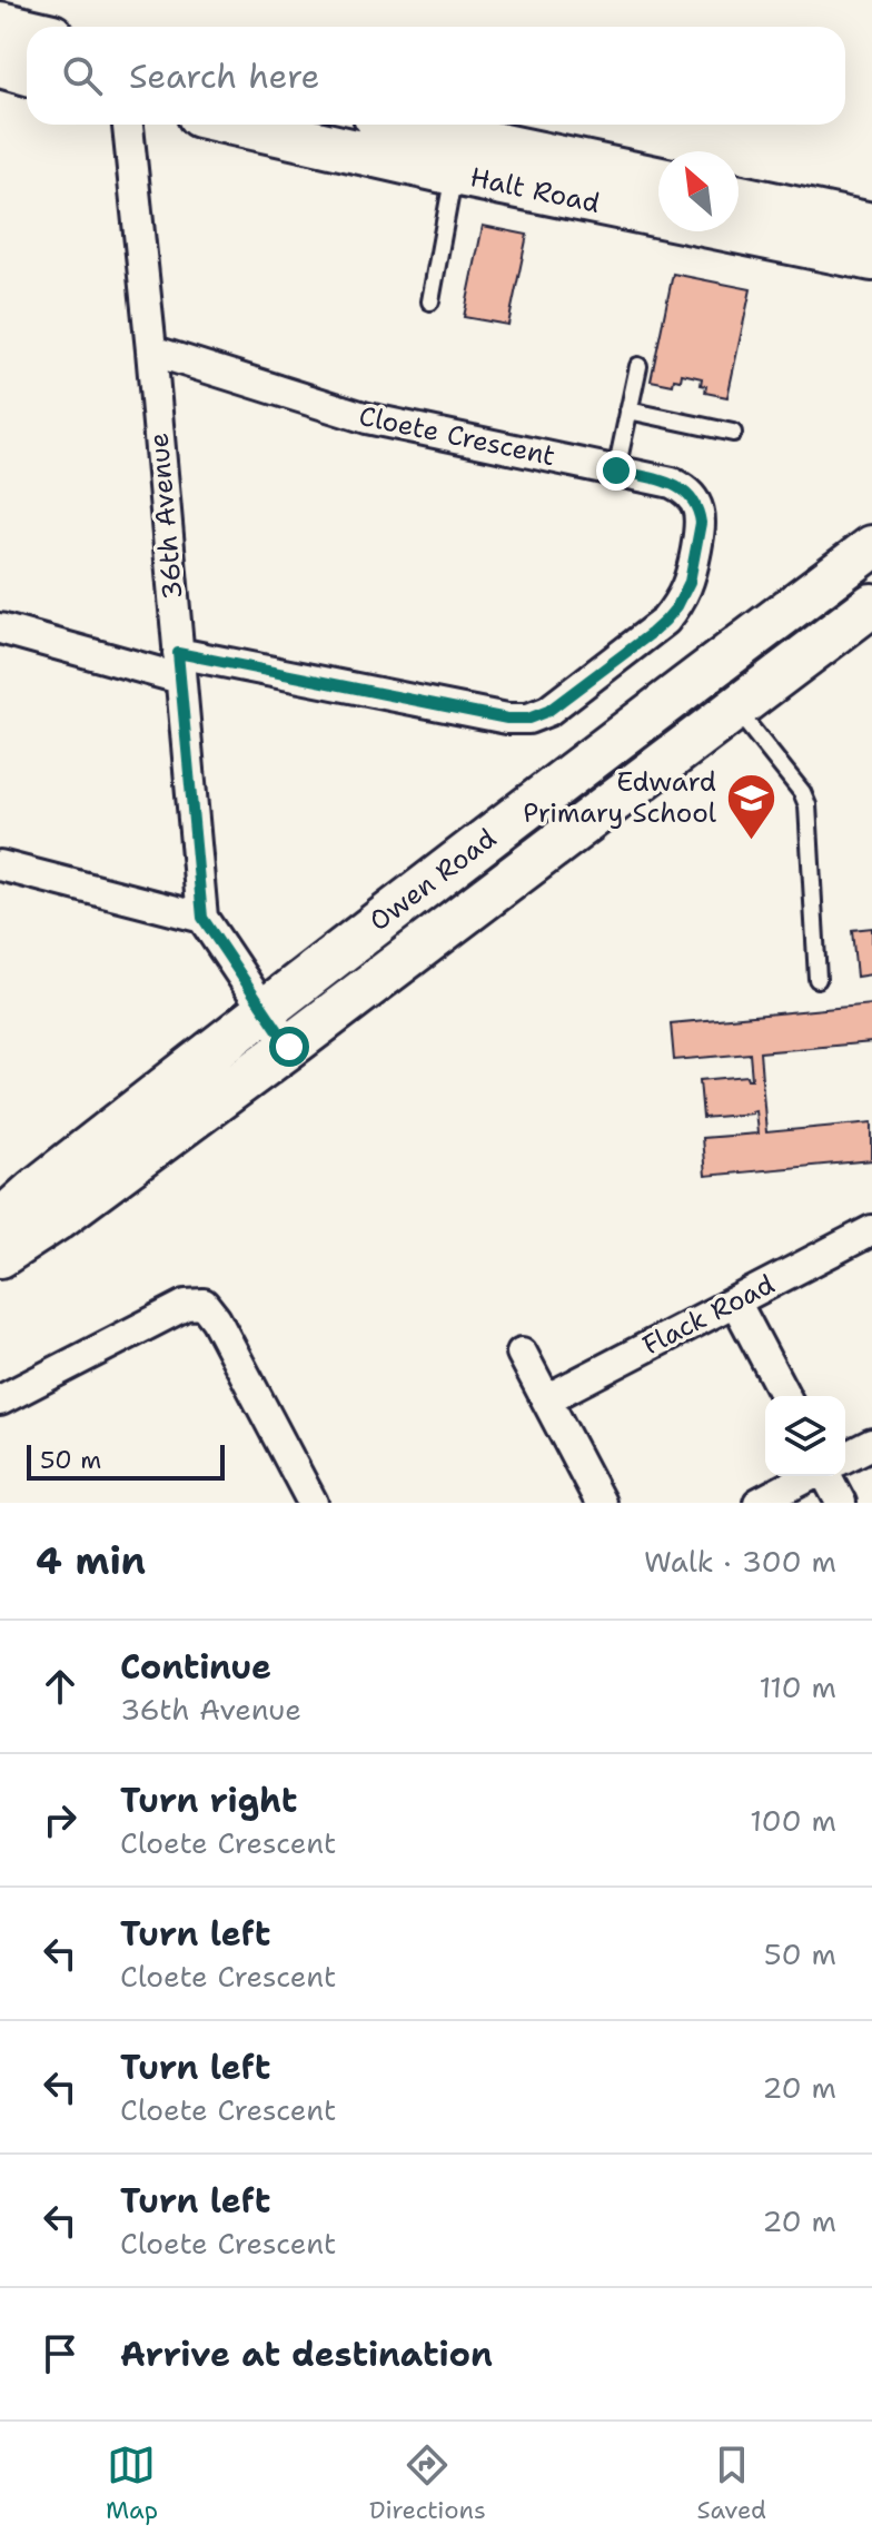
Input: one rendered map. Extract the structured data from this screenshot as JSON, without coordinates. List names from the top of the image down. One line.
{"streets":{"street":["Halt Road","Cloete Crescent","36th Avenue","Owen Road","Flack Road"]},"crossings":[["Cloete Crescent","36th Avenue"],["36th Avenue","Owen Road"]],"places":{"school or university":["Edward Primary School"]},"scale_bar":"50 m","north":"top left","page":{"search":"Search here","scale":"50 m","heading":["4 min","Walk · 300 m"],"list":[["Continue","36th Avenue","110 m"],["Turn right","Cloete Crescent","100 m"],["Turn left","Cloete Crescent","50 m"],["Turn left","Cloete Crescent","20 m"],["Turn left","Cloete Crescent","20 m"],"Arrive at destination"],"nav":["Map","Directions","Saved"]}}
